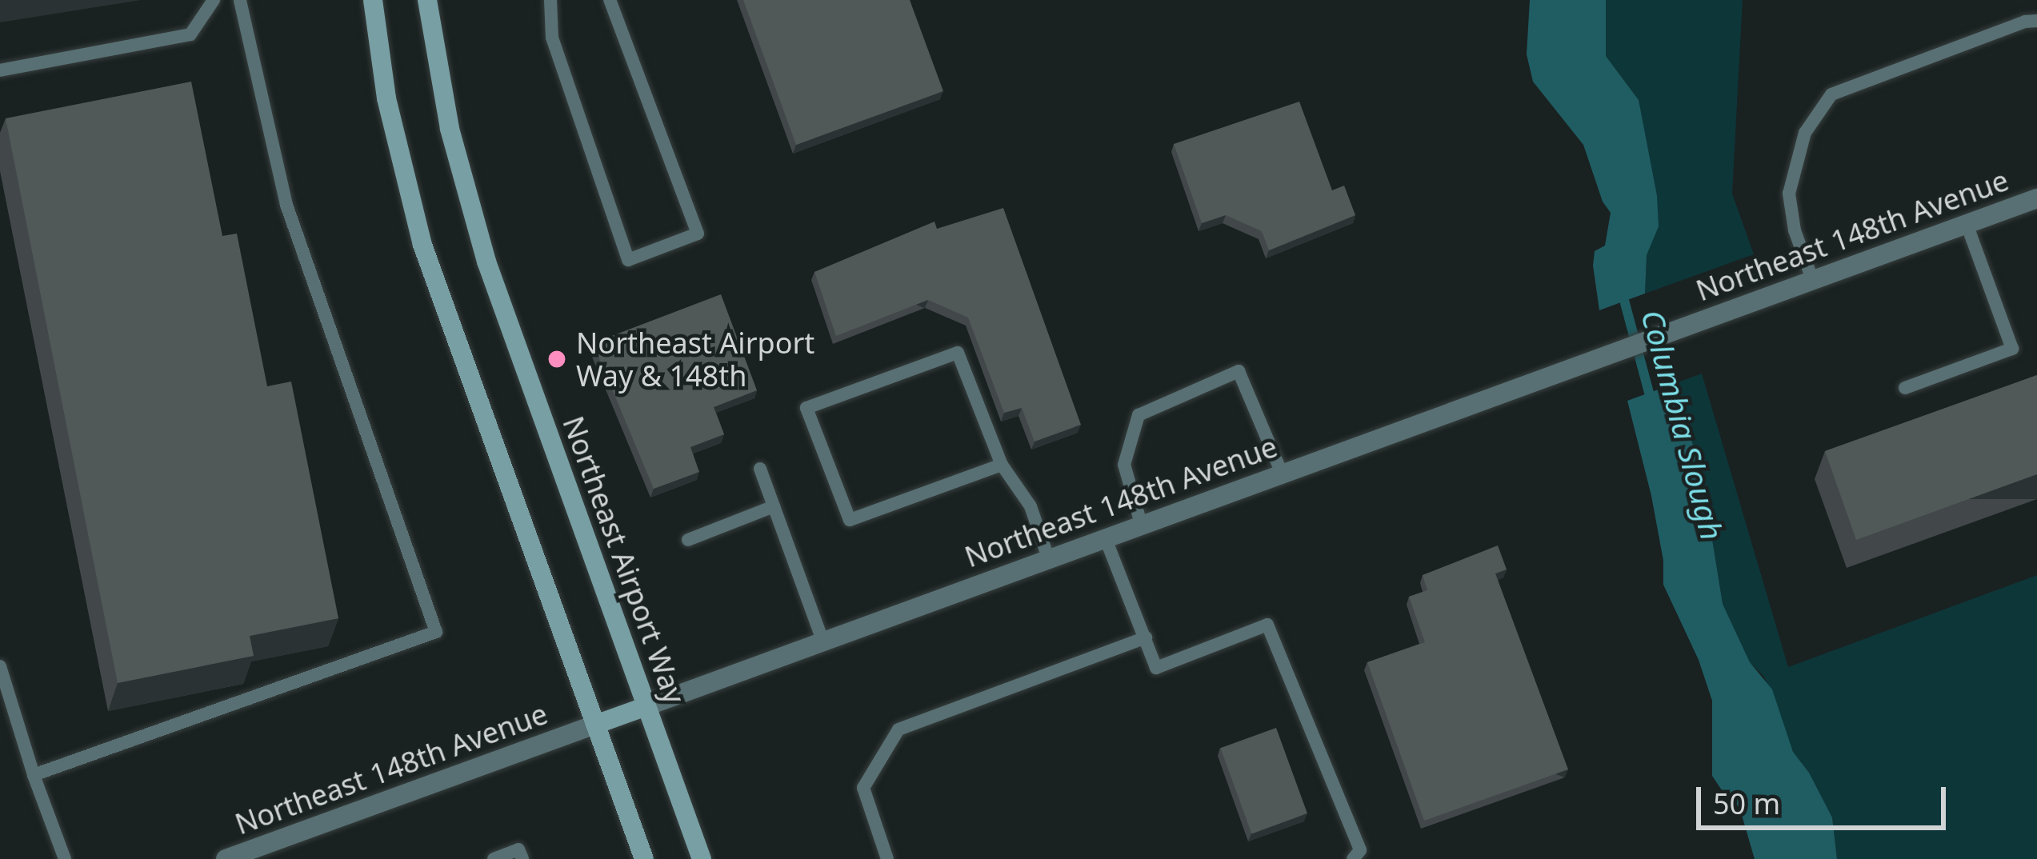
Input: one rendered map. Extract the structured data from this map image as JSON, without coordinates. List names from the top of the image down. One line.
{"streets":{"main road":["Northeast 148th Avenue","Northeast Airport Way"]},"crossings":[["Northeast 148th Avenue","Northeast Airport Way"]],"water":["Columbia Slough"],"places":["Northeast Airport Way & 148th"],"scale_bar":"50 m"}
